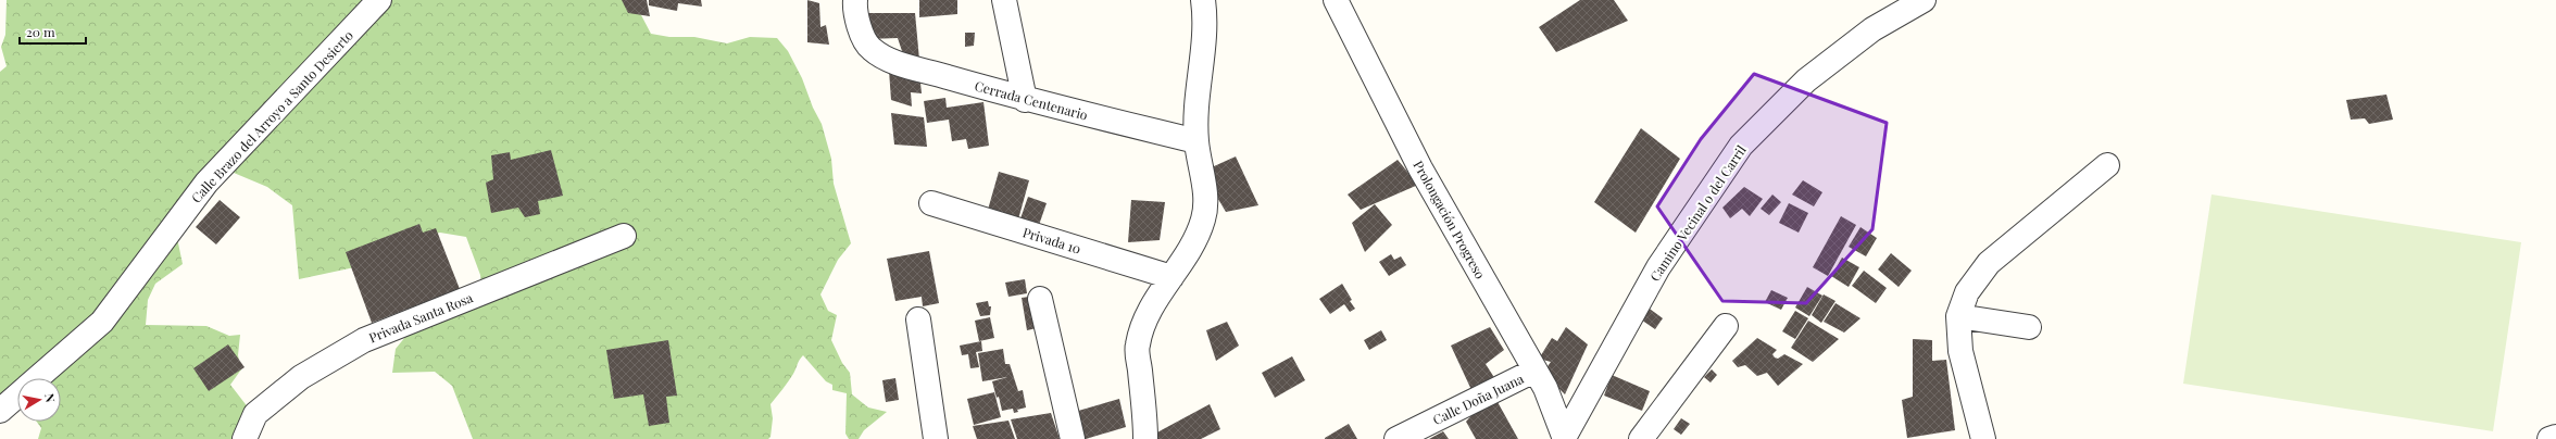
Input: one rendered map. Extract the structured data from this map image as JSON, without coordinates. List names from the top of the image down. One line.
{"streets":{"street":["Cerrada Centenario","Calle Brazo del Arroyo a Santo Desierto","Camino Vecinal o del Carril","Prolongación Progreso","Privada 10","Privada Santa Rosa","Calle Doña Juana"]},"crossings":[["Camino Vecinal o del Carril","Prolongación Progreso"],["Prolongación Progreso","Calle Doña Juana"]],"scale_bar":"20 m","north":"right"}
